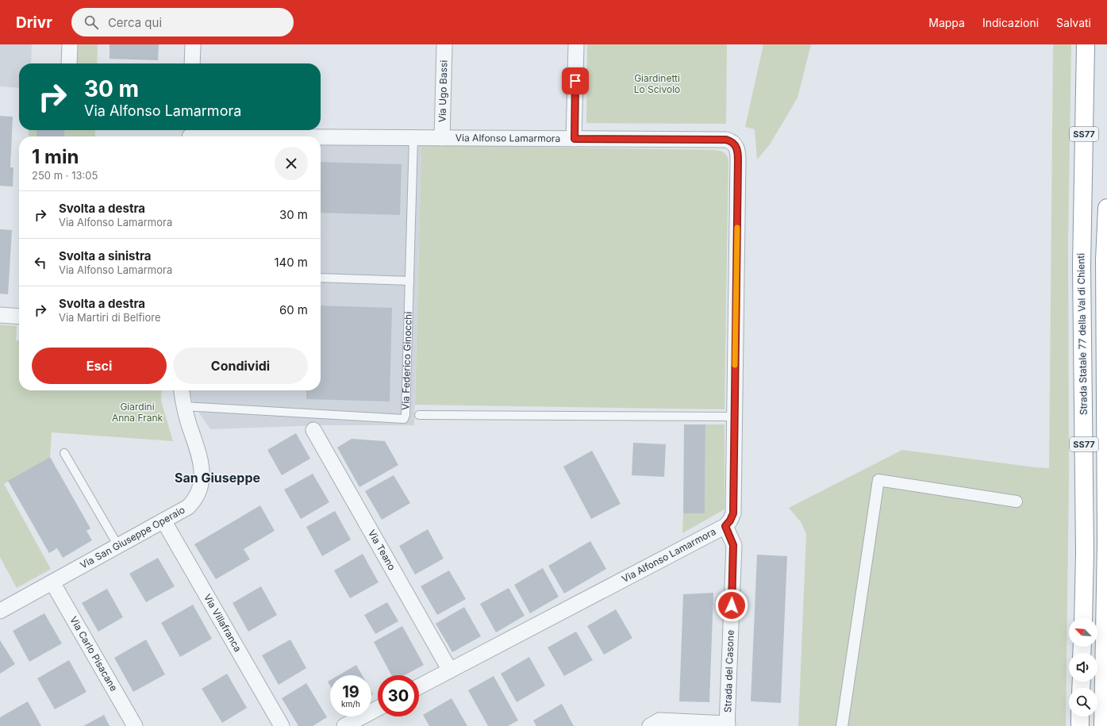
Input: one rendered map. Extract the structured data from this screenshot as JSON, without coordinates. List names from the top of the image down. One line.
{"streets":{"highway":["SS77","Strada Statale 77 della Val di Chienti"],"street":["Via Ugo Bassi","Via Alfonso Lamarmora","Via San Giuseppe Operaio","Via Teano","Via Villafranca","Via Carlo Pisacane","Strada del Casone"],"lane":["Via Federico Ginocchi"]},"crossings":[["Via Ugo Bassi","Via Alfonso Lamarmora"],["Via Alfonso Lamarmora","Via Federico Ginocchi"],["Via Alfonso Lamarmora","Via Teano"],["Via Alfonso Lamarmora","Strada del Casone"],["Via Federico Ginocchi","Via San Giuseppe Operaio"],["Via San Giuseppe Operaio","Via Villafranca"],["Via San Giuseppe Operaio","Via Carlo Pisacane"]],"districts":["San Giuseppe"],"parks":["Giardinetti Lo Scivolo","Giardini Anna Frank"],"north":"top left","page":{"header":"Drivr","search":"Cerca qui","nav":["Mappa","Indicazioni","Salvati"],"turn":["30 m","Via Alfonso Lamarmora"],"heading":["1 min","250 m · 13:05"],"list":[{"name":"Svolta a destra","note":"Via Alfonso Lamarmora","value":"30 m"},{"name":"Svolta a sinistra","note":"Via Alfonso Lamarmora","value":"140 m"},{"name":"Svolta a destra","note":"Via Martiri di Belfiore","value":"60 m"}],"buttons":["Esci","Condividi"],"speed":"19 km/h","limit":"30"}}
